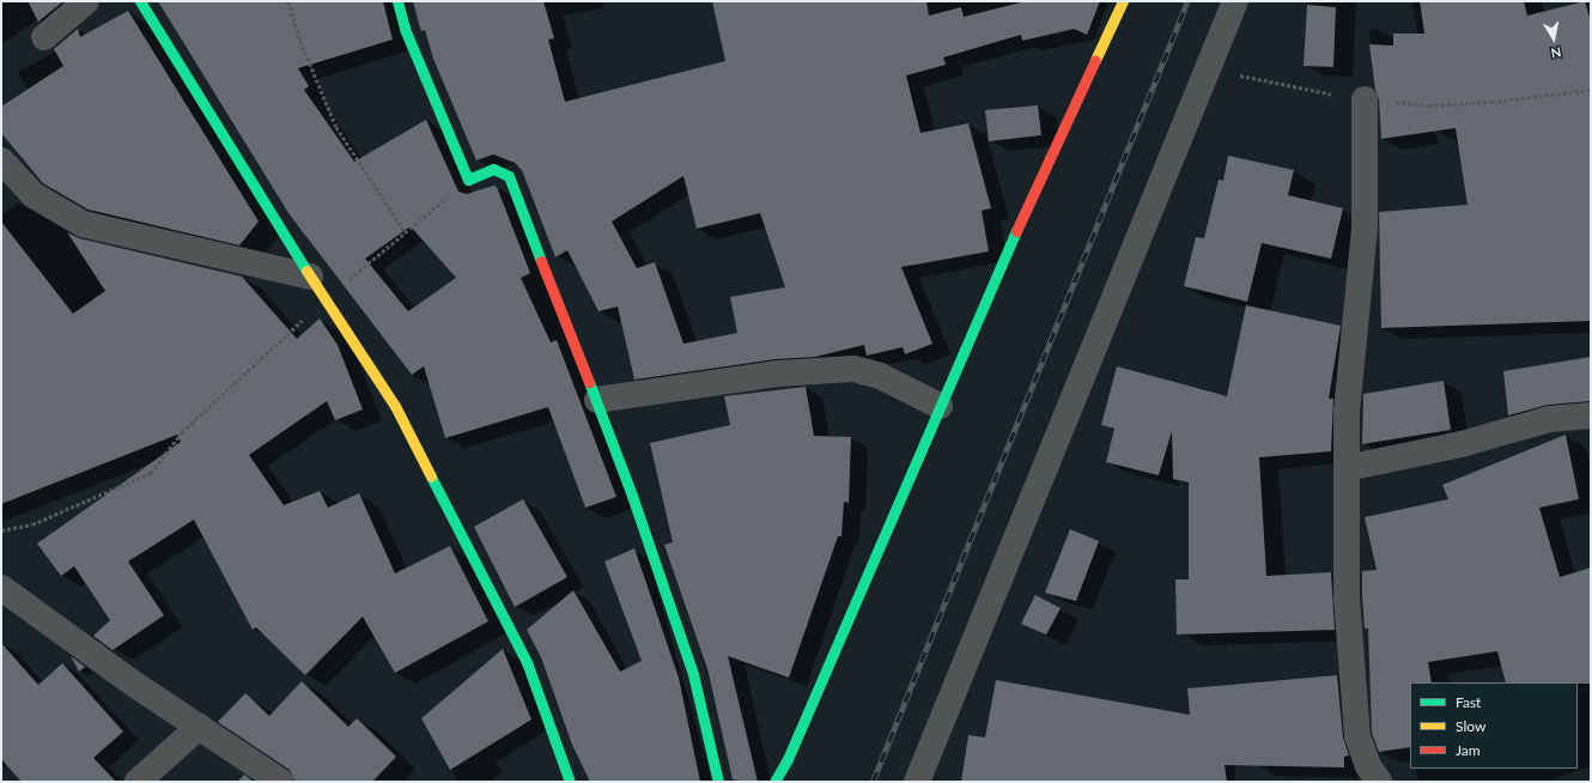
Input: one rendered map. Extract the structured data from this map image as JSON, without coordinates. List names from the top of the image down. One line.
{"legend":["Fast","Slow","Jam"],"north":"bottom"}
